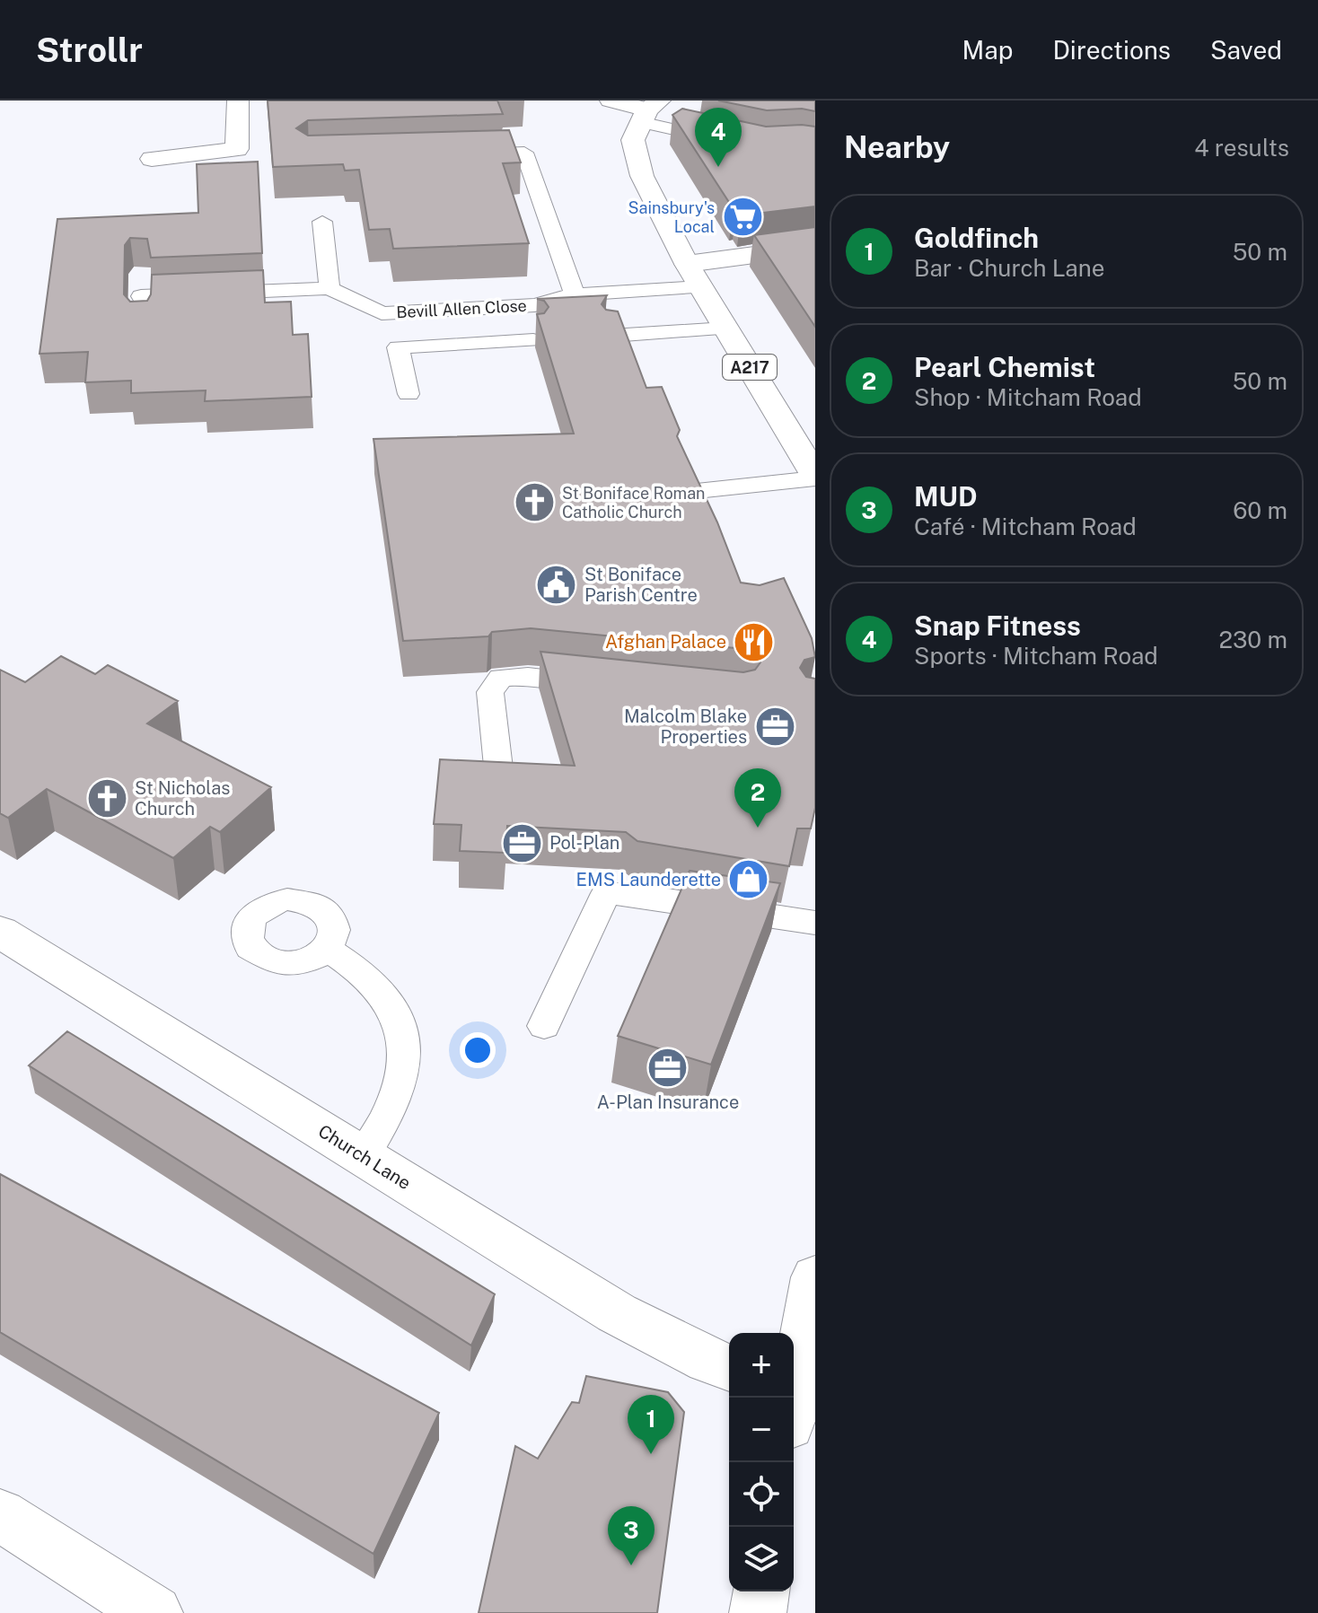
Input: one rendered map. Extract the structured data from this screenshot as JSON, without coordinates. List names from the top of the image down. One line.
{"streets":{"street":["A217","Church Lane"],"lane":["Bevill Allen Close"]},"crossings":[["Bevill Allen Close","A217"]],"places":{"supermarket":["Sainsbury's Local"],"church":["St Boniface Roman Catholic Church","St Nicholas Church"],"public building":["St Boniface Parish Centre"],"restaurant":["Afghan Palace"],"office":["Malcolm Blake Properties","Pol-Plan","A-Plan Insurance"],"shop":["EMS Launderette"]},"page":{"header":"Strollr","nav":["Map","Directions","Saved"],"heading":["Nearby","4 results"],"pins":["4","2","1","3"],"list":[{"mark":"1","name":"Goldfinch","note":"Bar · Church Lane","value":"50 m"},{"mark":"2","name":"Pearl Chemist","note":"Shop · Mitcham Road","value":"50 m"},{"mark":"3","name":"MUD","note":"Café · Mitcham Road","value":"60 m"},{"mark":"4","name":"Snap Fitness","note":"Sports · Mitcham Road","value":"230 m"}],"map_buttons":["+","−"]}}
